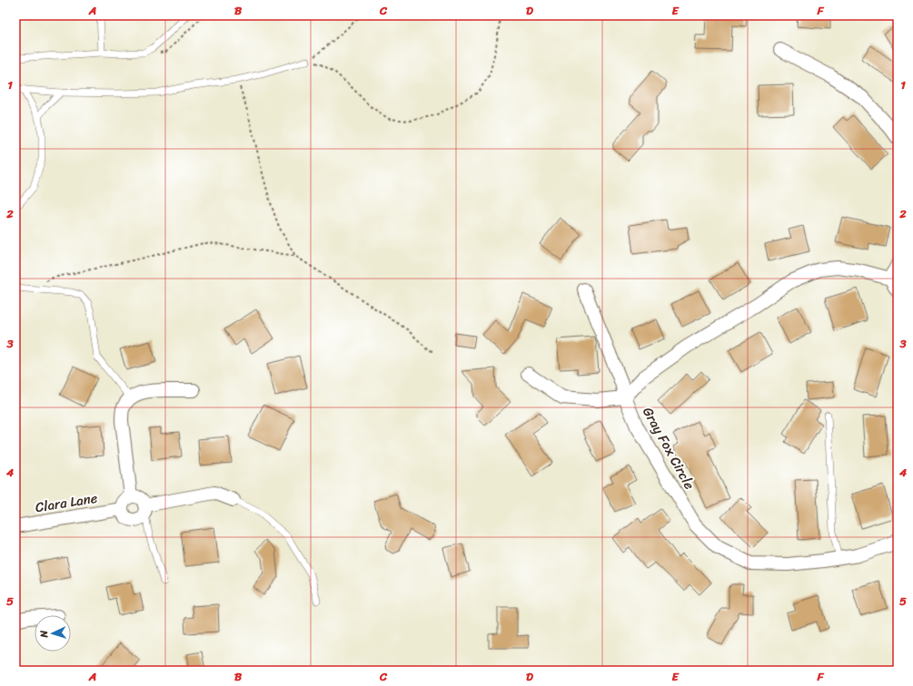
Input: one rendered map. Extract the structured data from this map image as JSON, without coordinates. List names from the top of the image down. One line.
{"streets":{"street":["Gray Fox Circle","Clara Lane"]},"north":"left","grid":{"columns":["A","B","C","D","E","F"],"rows":["1","2","3","4","5"]}}
